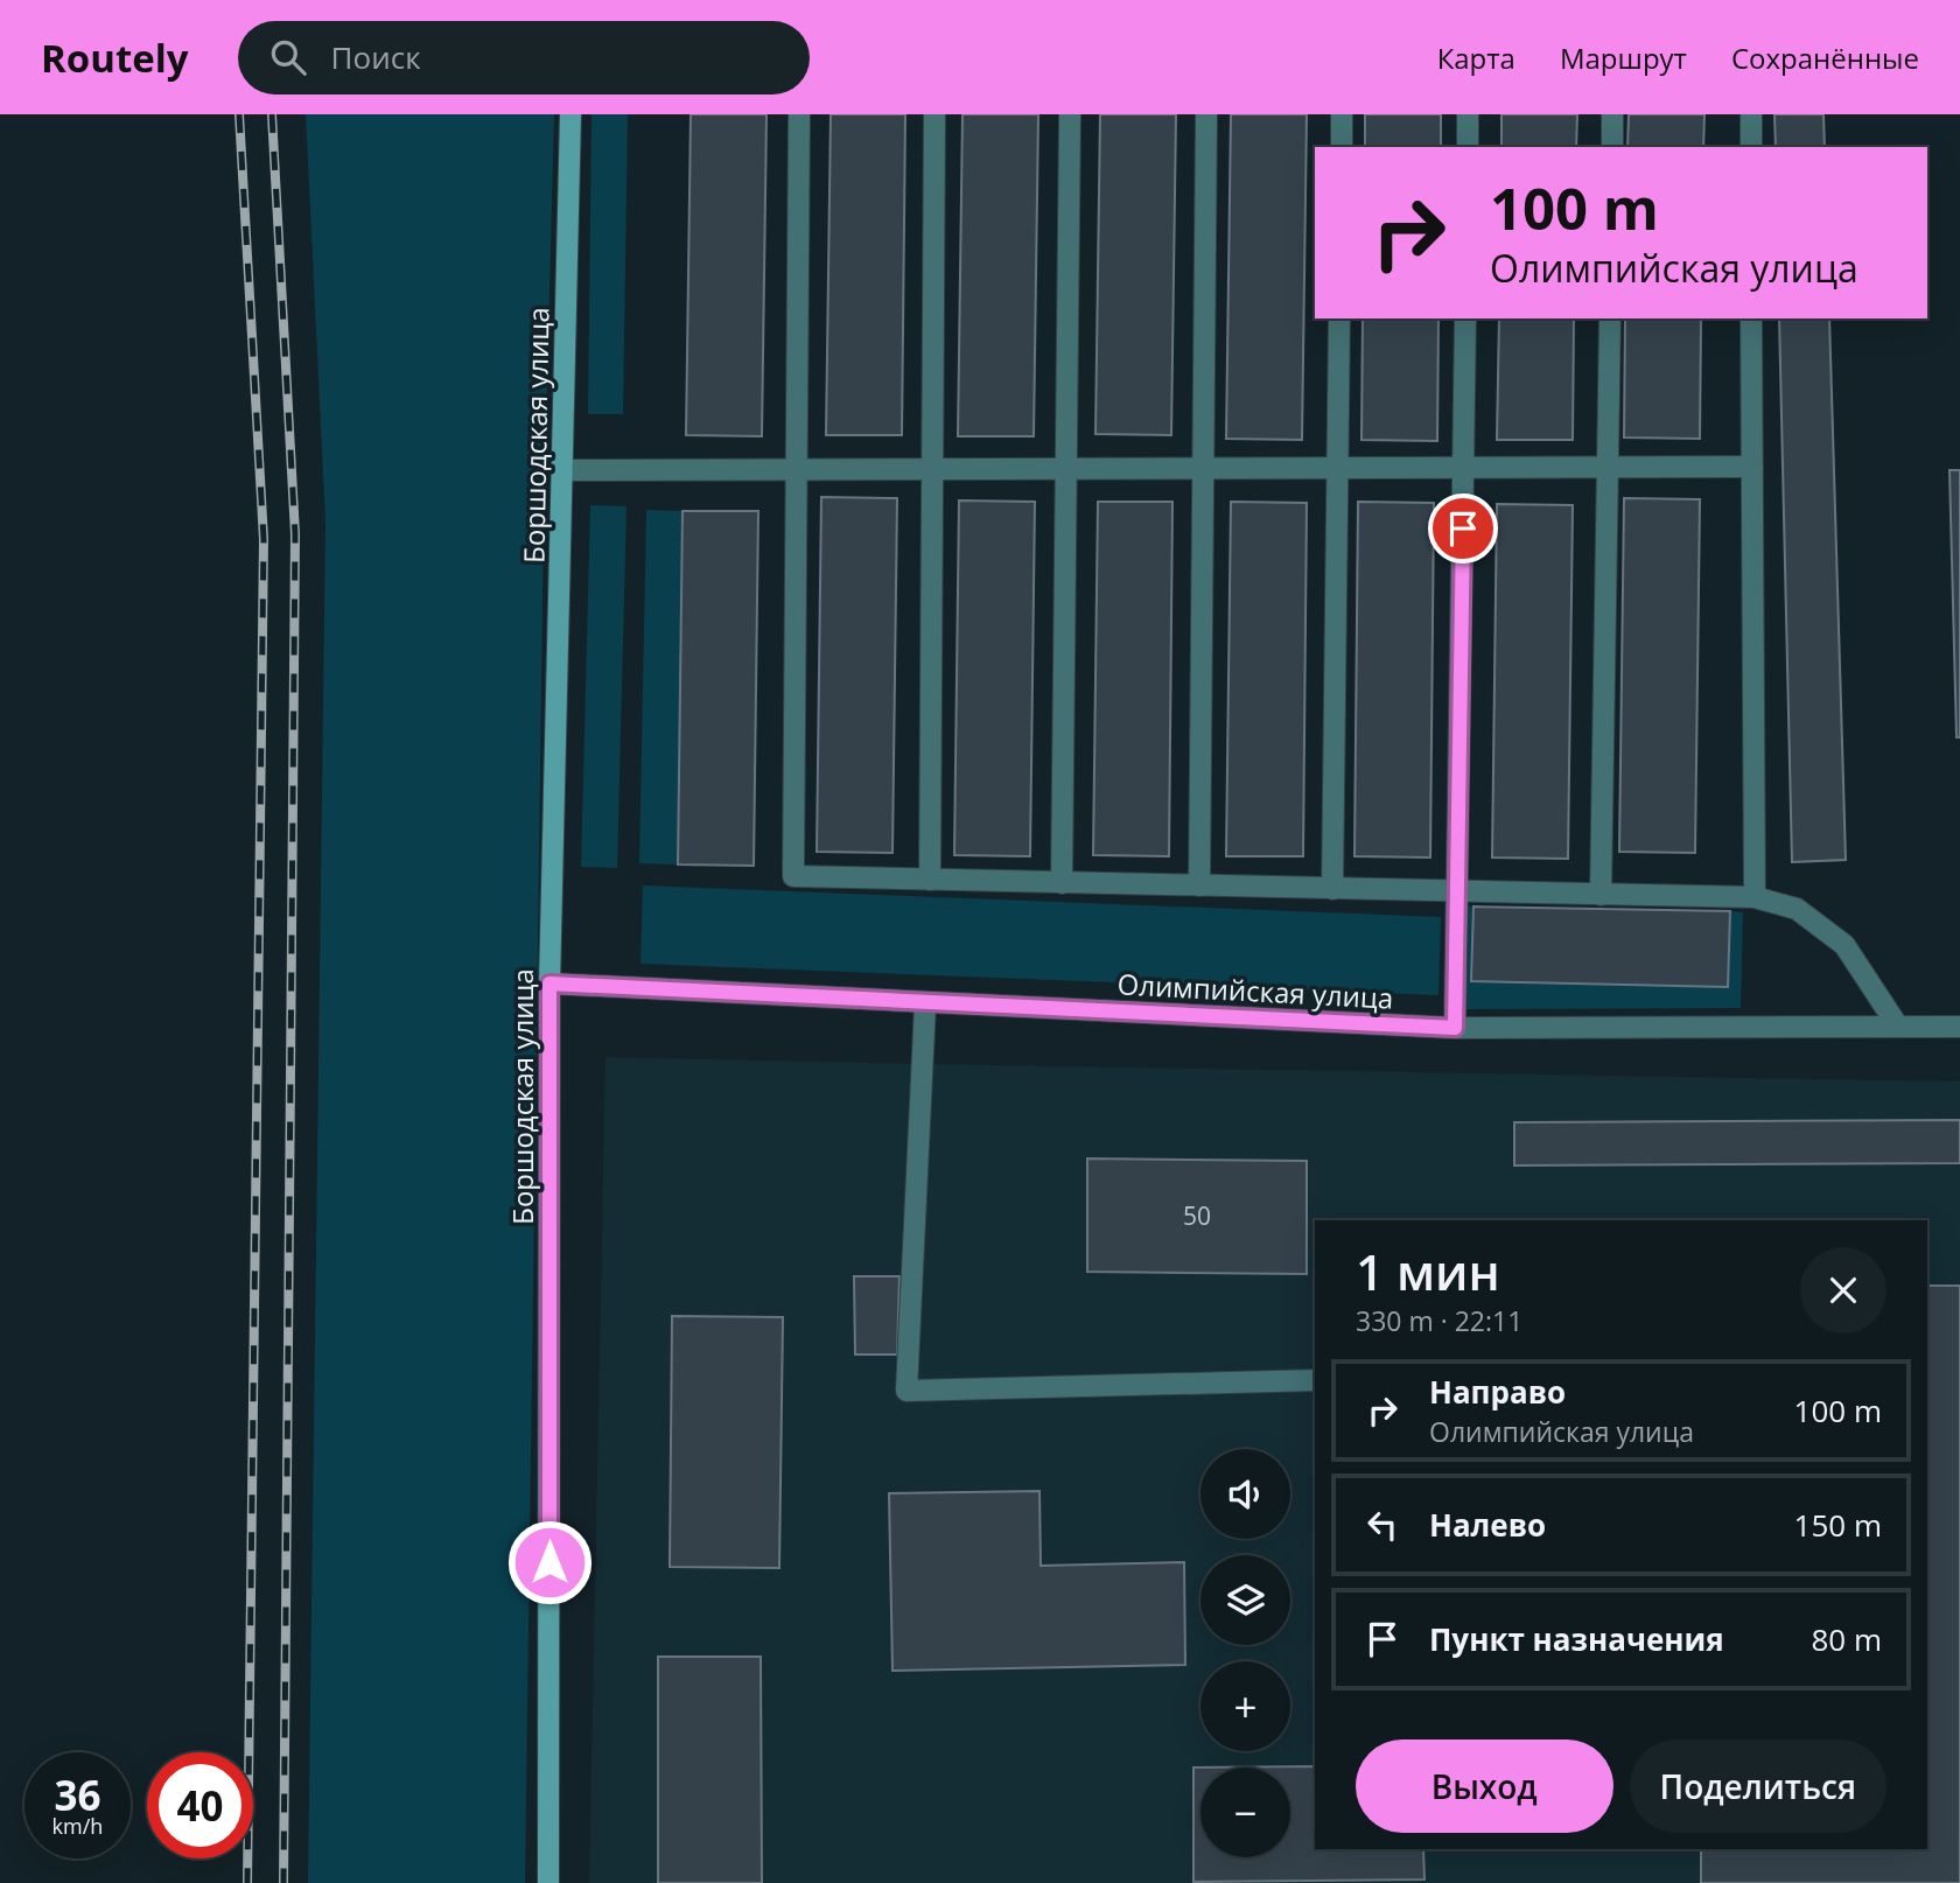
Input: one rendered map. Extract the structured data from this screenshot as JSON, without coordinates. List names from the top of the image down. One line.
{"streets":{"street":["Боршодская улица","Олимпийская улица"]},"crossings":[["Боршодская улица","Олимпийская улица"]],"house_numbers":["50"],"page":{"header":"Routely","search":"Поиск","nav":["Карта","Маршрут","Сохранённые"],"turn":["100 m","Олимпийская улица"],"heading":["1 мин","330 m · 22:11"],"list":[{"name":"Направо","note":"Олимпийская улица","value":"100 m"},{"name":"Налево","value":"150 m"},{"name":"Пункт назначения","value":"80 m"}],"map_buttons":["+","−"],"buttons":["Выход","Поделиться"],"speed":"36 km/h","limit":"40"}}
